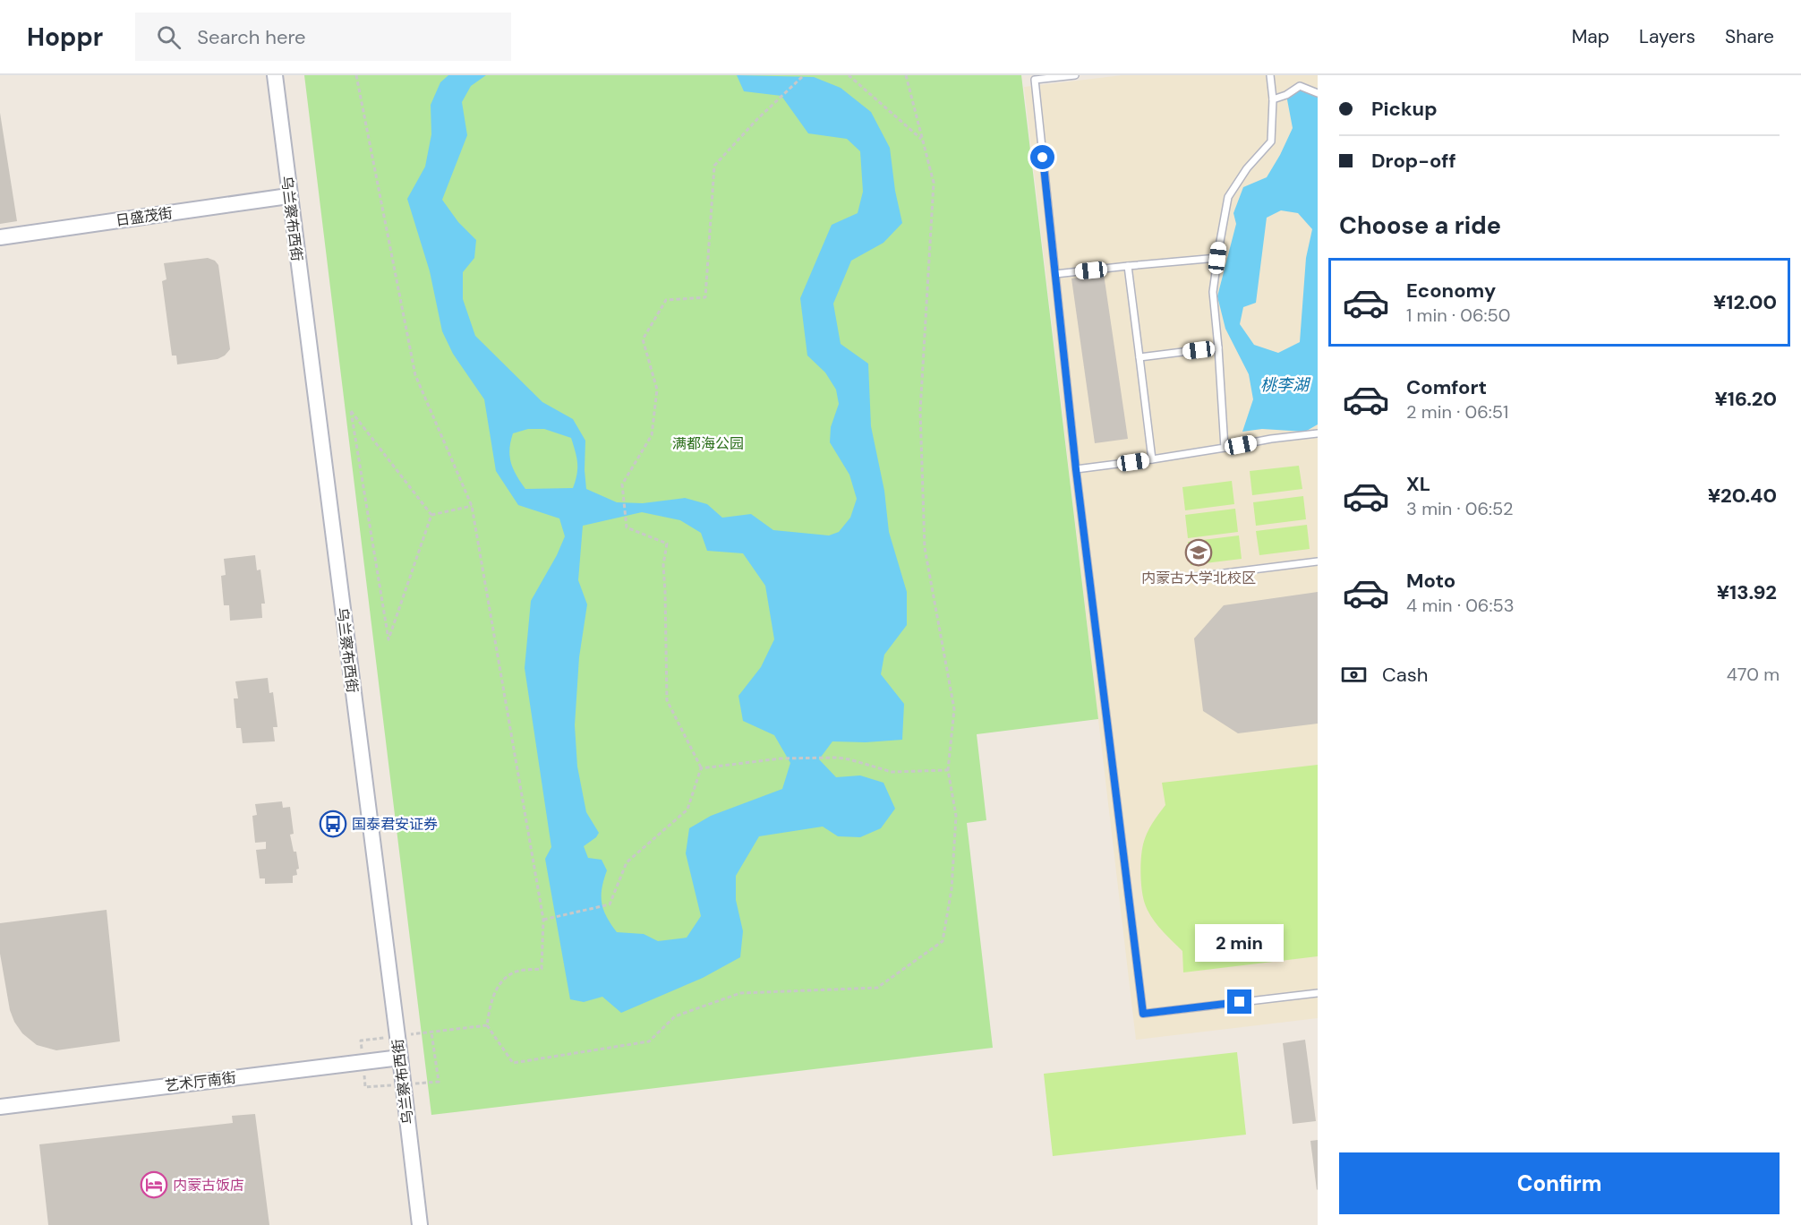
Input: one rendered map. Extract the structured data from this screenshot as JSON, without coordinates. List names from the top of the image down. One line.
{"streets":{"street":["日盛茂街","乌兰察布西街","艺术厅南街"]},"crossings":[["日盛茂街","乌兰察布西街"],["乌兰察布西街","艺术厅南街"]],"water":["桃李湖"],"parks":["满都海公园"],"places":{"school or university":["内蒙古大学北校区"],"bus stop":["国泰君安证券"],"hotel":["内蒙古饭店"]},"page":{"header":"Hoppr","search":"Search here","nav":["Map","Layers","Share"],"banner":["Pickup","Drop-off"],"heading":"Choose a ride","list":[{"name":"Economy","note":"1 min · 06:50","value":"¥12.00"},{"name":"Comfort","note":"2 min · 06:51","value":"¥16.20"},{"name":"XL","note":"3 min · 06:52","value":"¥20.40"},{"name":"Moto","note":"4 min · 06:53","value":"¥13.92"}],"pay":["Cash","470 m"],"bubble":"2 min","buttons":"Confirm"}}
